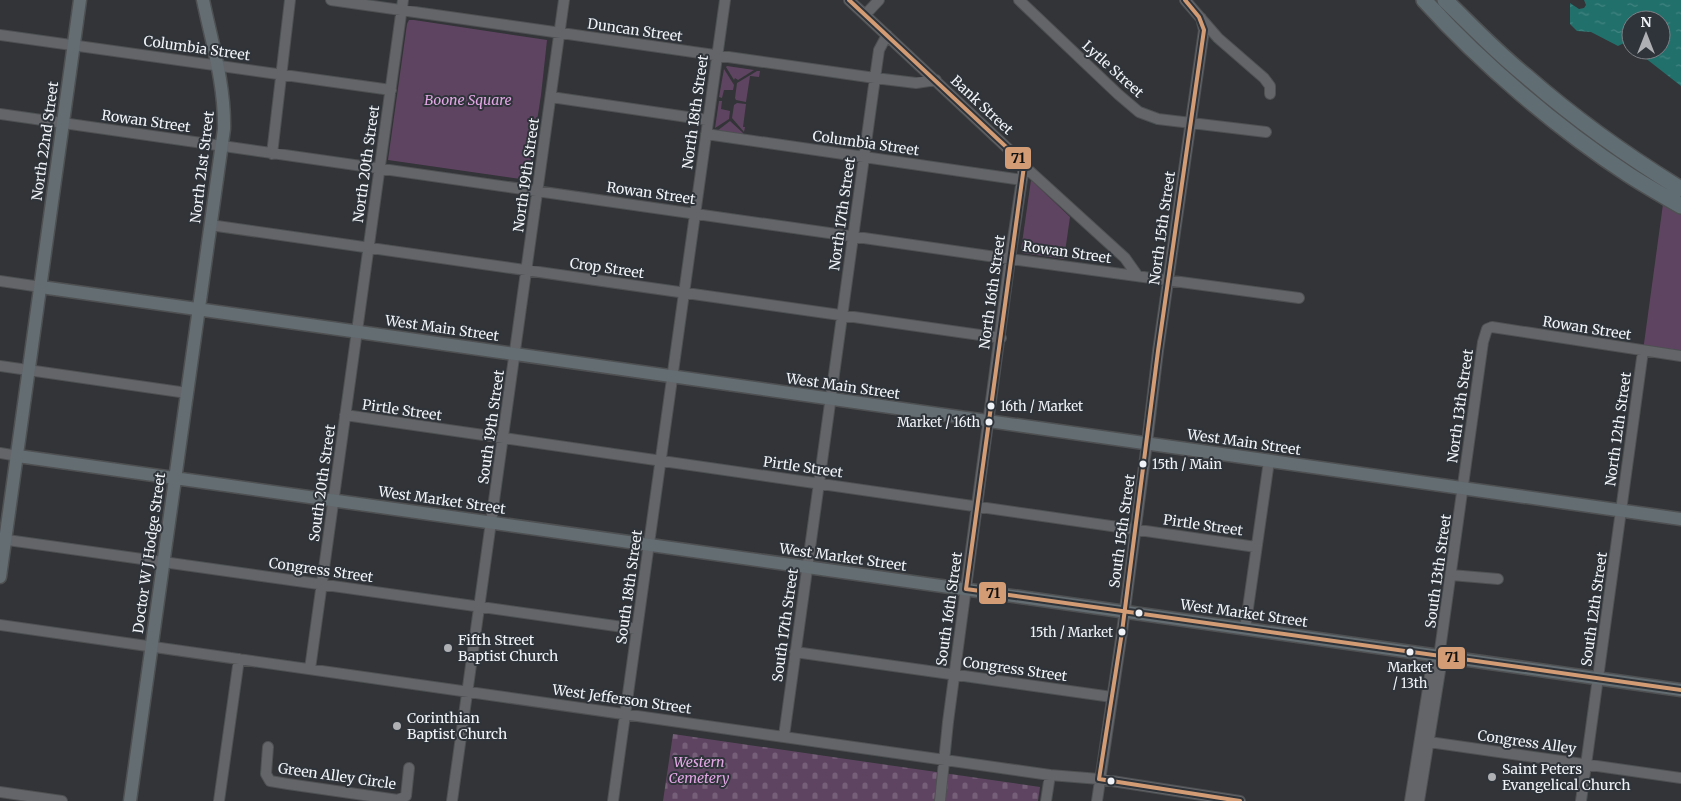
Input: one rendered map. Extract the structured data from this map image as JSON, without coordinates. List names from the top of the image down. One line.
{"streets":{"main road":["North 22nd Street","North 21st Street","West Main Street","West Market Street","Doctor W J Hodge Street"],"street":["Duncan Street","Columbia Street","Lytle Street","Bank Street","North 18th Street","Rowan Street","North 20th Street","North 19th Street","North 17th Street","North 15th Street","Crop Street","North 16th Street","North 13th Street","Pirtle Street","South 19th Street","North 12th Street","South 20th Street","South 15th Street","Congress Street","South 13th Street","South 18th Street","South 16th Street","South 12th Street","South 17th Street","West Jefferson Street","Congress Alley","Green Alley Circle"]},"crossings":[["Duncan Street","Bank Street"],["Duncan Street","North 18th Street"],["Duncan Street","North 20th Street"],["Duncan Street","North 19th Street"],["Duncan Street","North 17th Street"],["Columbia Street","North 18th Street"],["Columbia Street","North 22nd Street"],["Columbia Street","North 20th Street"],["Columbia Street","North 21st Street"],["Columbia Street","North 17th Street"],["Columbia Street","North 16th Street"],["Lytle Street","North 15th Street"],["Bank Street","Rowan Street"],["Bank Street","North 17th Street"],["Bank Street","North 16th Street"],["North 18th Street","Rowan Street"],["North 18th Street","Crop Street"],["North 18th Street","West Main Street"],["North 18th Street","South 18th Street"],["Rowan Street","North 22nd Street"],["Rowan Street","North 20th Street"],["Rowan Street","North 21st Street"],["Rowan Street","North 19th Street"],["Rowan Street","North 17th Street"],["Rowan Street","North 15th Street"],["Rowan Street","North 16th Street"],["Rowan Street","North 13th Street"],["Rowan Street","North 12th Street"],["North 22nd Street","West Main Street"],["North 22nd Street","West Market Street"],["North 22nd Street","Congress Street"],["North 20th Street","Crop Street"],["North 20th Street","West Main Street"],["North 20th Street","South 20th Street"],["North 21st Street","Crop Street"],["North 21st Street","West Main Street"],["North 21st Street","Doctor W J Hodge Street"],["North 19th Street","Crop Street"],["North 19th Street","West Main Street"],["North 19th Street","South 19th Street"],["North 17th Street","Crop Street"],["North 17th Street","West Main Street"],["North 17th Street","South 17th Street"],["North 15th Street","West Main Street"],["North 15th Street","South 15th Street"],["Crop Street","North 16th Street"],["North 16th Street","West Main Street"],["North 16th Street","South 16th Street"],["West Main Street","North 13th Street"],["West Main Street","South 19th Street"],["West Main Street","North 12th Street"],["West Main Street","South 20th Street"],["West Main Street","South 15th Street"],["West Main Street","Doctor W J Hodge Street"],["West Main Street","South 13th Street"],["West Main Street","South 18th Street"],["West Main Street","South 16th Street"],["West Main Street","South 12th Street"],["West Main Street","South 17th Street"],["North 13th Street","South 13th Street"],["Pirtle Street","South 19th Street"],["Pirtle Street","South 20th Street"],["Pirtle Street","South 15th Street"],["Pirtle Street","South 18th Street"],["Pirtle Street","South 16th Street"],["Pirtle Street","South 17th Street"],["South 19th Street","West Market Street"],["South 19th Street","Congress Street"],["South 19th Street","West Jefferson Street"],["North 12th Street","South 12th Street"],["South 20th Street","West Market Street"],["South 20th Street","Congress Street"],["South 20th Street","West Jefferson Street"],["West Market Street","South 15th Street"],["West Market Street","Doctor W J Hodge Street"],["West Market Street","South 13th Street"],["West Market Street","South 18th Street"],["West Market Street","South 16th Street"],["West Market Street","South 12th Street"],["West Market Street","South 17th Street"],["South 15th Street","Congress Street"],["South 15th Street","West Jefferson Street"],["Doctor W J Hodge Street","Congress Street"],["Doctor W J Hodge Street","West Jefferson Street"],["Congress Street","South 18th Street"],["Congress Street","South 16th Street"],["Congress Street","South 17th Street"],["South 13th Street","Congress Alley"],["South 18th Street","West Jefferson Street"],["South 16th Street","West Jefferson Street"],["South 12th Street","Congress Alley"],["South 17th Street","West Jefferson Street"]],"parks":["Boone Square","Western Cemetery"],"places":["16th / Market","Market / 16th","15th / Main","15th / Market","Fifth Street Baptist Church","Market / 13th","Corinthian Baptist Church","Saint Peters Evangelical Church"],"lines":["transit line 71"],"north":"top"}
